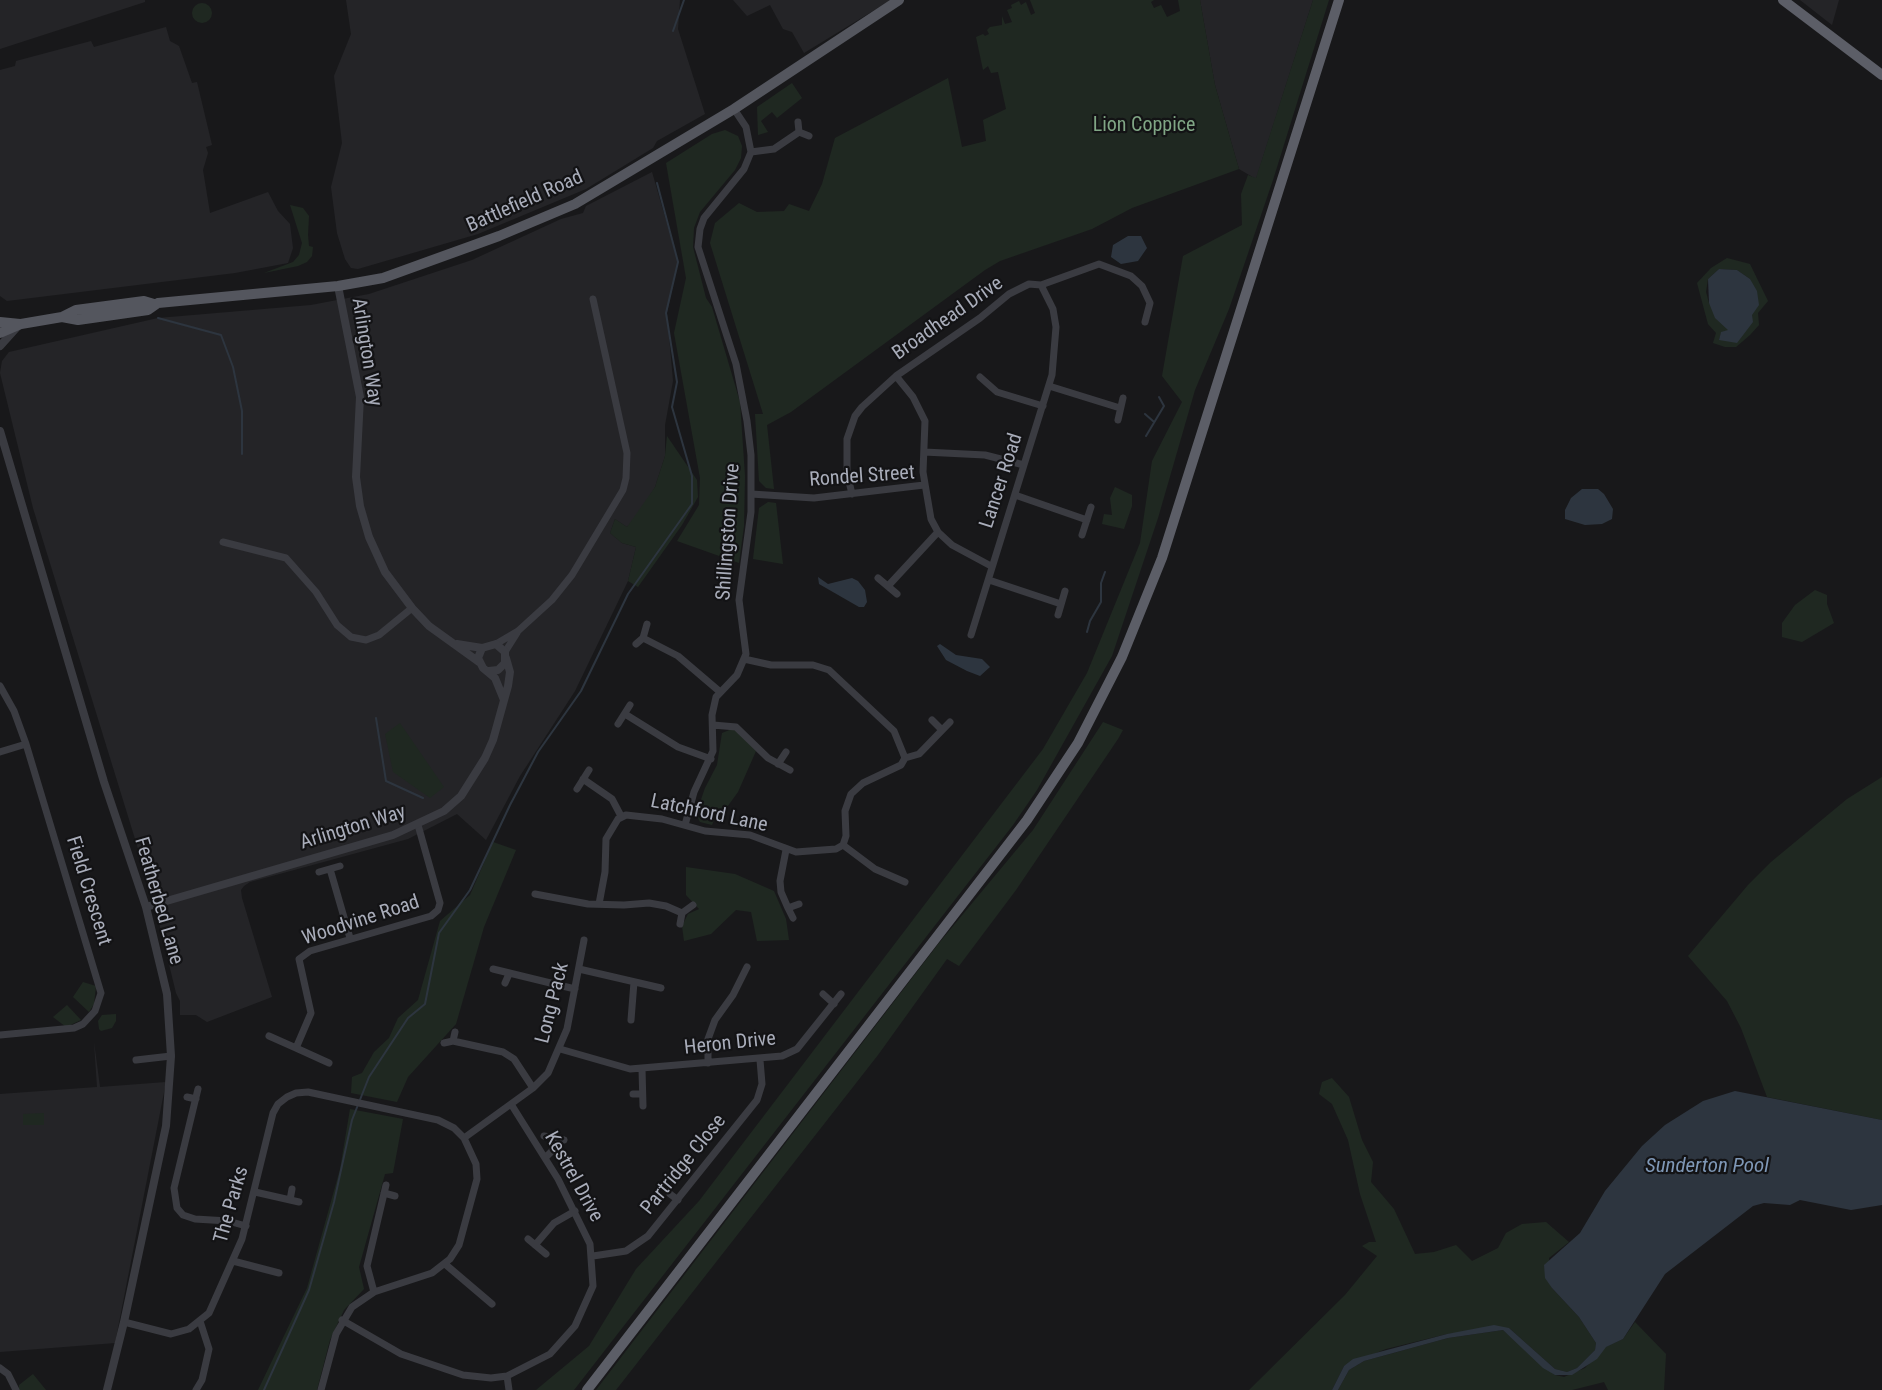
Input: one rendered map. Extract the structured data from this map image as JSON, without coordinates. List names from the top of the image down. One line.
{"streets":{"main road":["Battlefield Road"],"street":["Broadhead Drive","Arlington Way","Rondel Street","Lancer Road","Shillingston Drive","Latchford Lane","Field Crescent","Featherbed Lane","Woodvine Road","Long Pack","Heron Drive","Partridge Close","Kestrel Drive","The Parks"]},"crossings":[["Battlefield Road","Arlington Way"],["Broadhead Drive","Rondel Street"],["Broadhead Drive","Lancer Road"],["Arlington Way","Featherbed Lane"],["Arlington Way","Woodvine Road"],["Rondel Street","Shillingston Drive"],["Featherbed Lane","The Parks"],["Long Pack","Heron Drive"],["Long Pack","Kestrel Drive"],["Long Pack","The Parks"],["Heron Drive","Partridge Close"],["Partridge Close","Kestrel Drive"]],"water":["Sunderton Pool"],"parks":["Lion Coppice"]}
